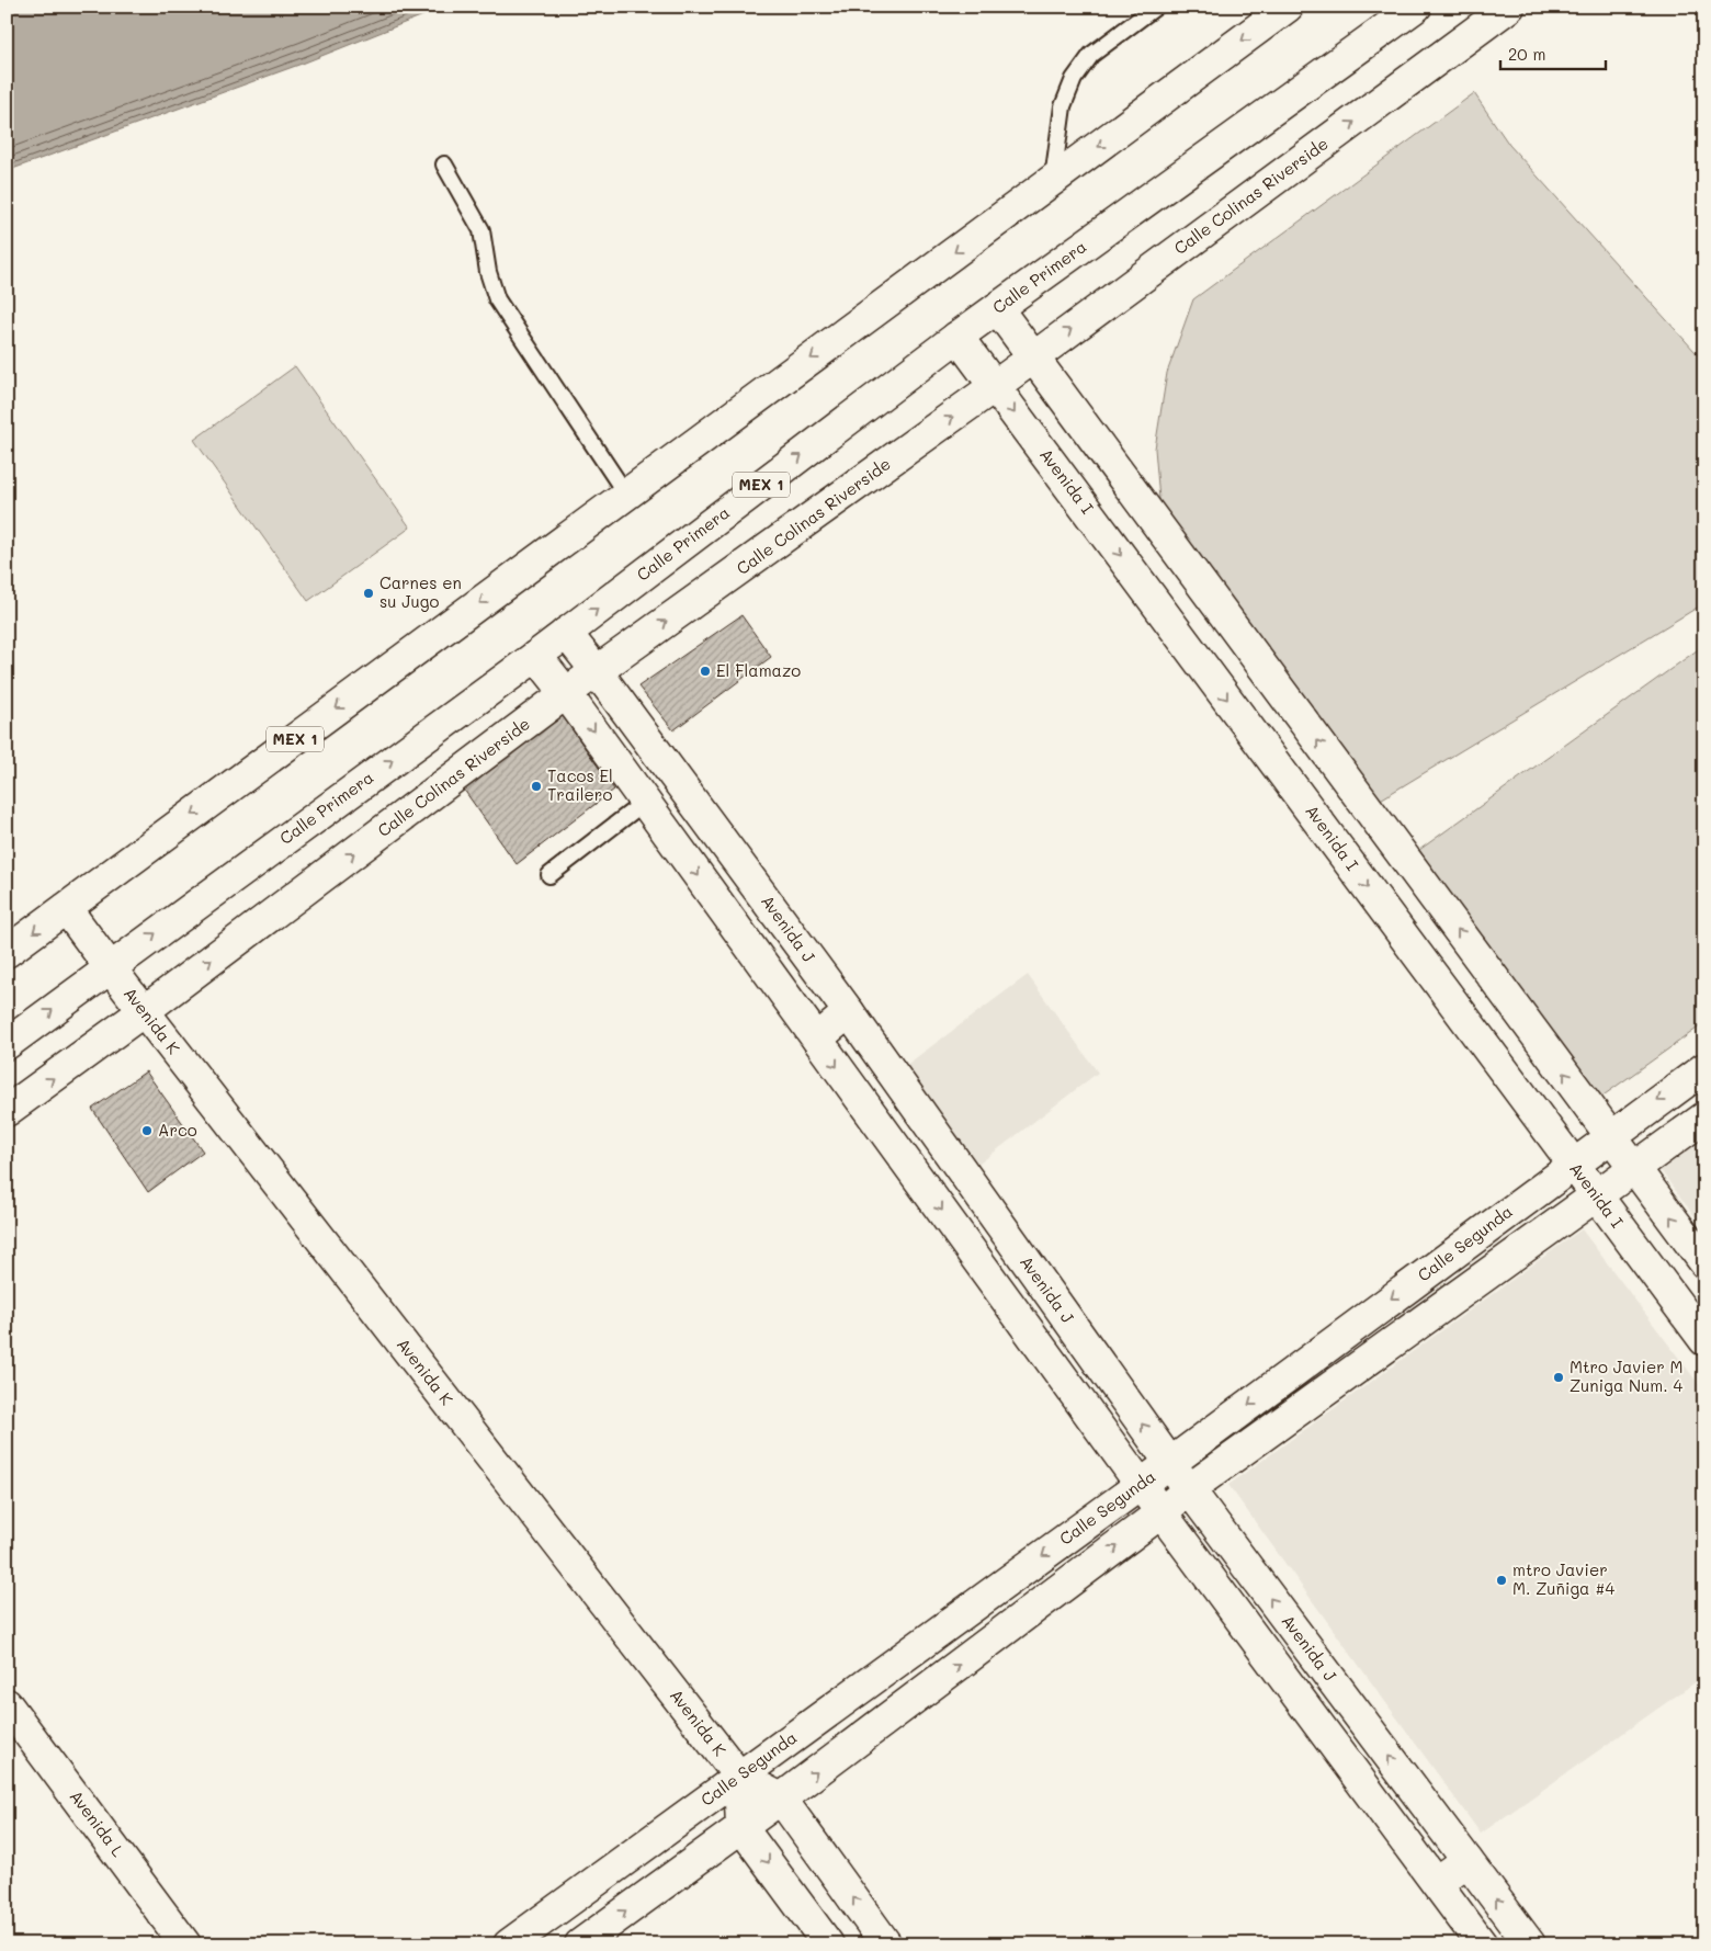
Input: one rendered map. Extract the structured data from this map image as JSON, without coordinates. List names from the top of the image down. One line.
{"streets":{"main road":["Calle Colinas Riverside","Calle Primera","Avenida I","MEX 1","Avenida J","Avenida K","Calle Segunda","Avenida L"]},"crossings":[["Calle Colinas Riverside","Avenida I"],["Calle Colinas Riverside","Avenida J"],["Calle Colinas Riverside","Avenida K"],["Calle Primera","Avenida I"],["Calle Primera","Avenida J"],["Calle Primera","Avenida K"],["Avenida I","Calle Segunda"],["MEX 1","Avenida K"],["Avenida J","Calle Segunda"],["Avenida K","Calle Segunda"]],"places":["Carnes en su Jugo","El Flamazo","Tacos El Trailero","Arco","Mtro Javier M Zuniga Num. 4","mtro Javier M. Zuñiga #4"],"scale_bar":"20 m"}
